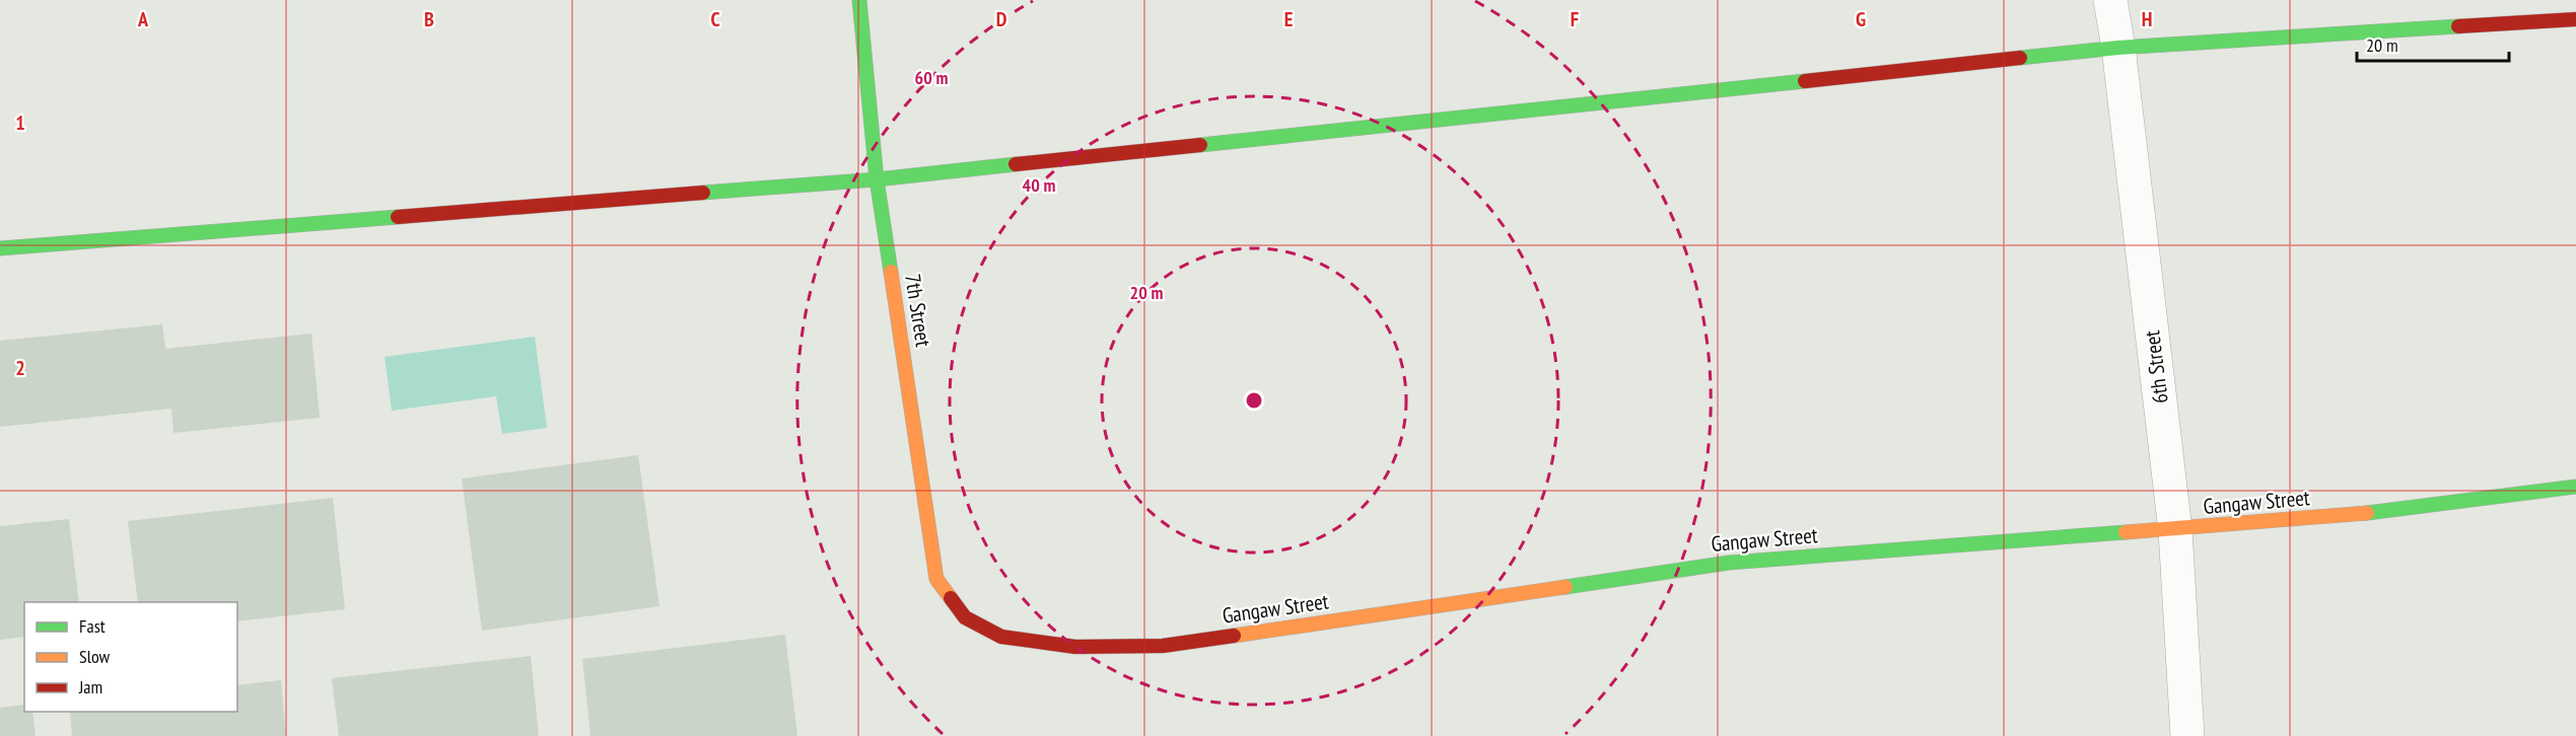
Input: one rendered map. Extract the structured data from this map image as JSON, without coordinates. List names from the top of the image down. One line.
{"streets":{"street":["7th Street","6th Street","Gangaw Street"]},"crossings":[["7th Street","Gangaw Street"],["6th Street","Gangaw Street"]],"legend":["Fast","Slow","Jam"],"scale_bar":"20 m","grid":{"columns":["A","B","C","D","E","F","G","H"],"rows":["1","2"]},"rings":["60 m","40 m","20 m"]}
